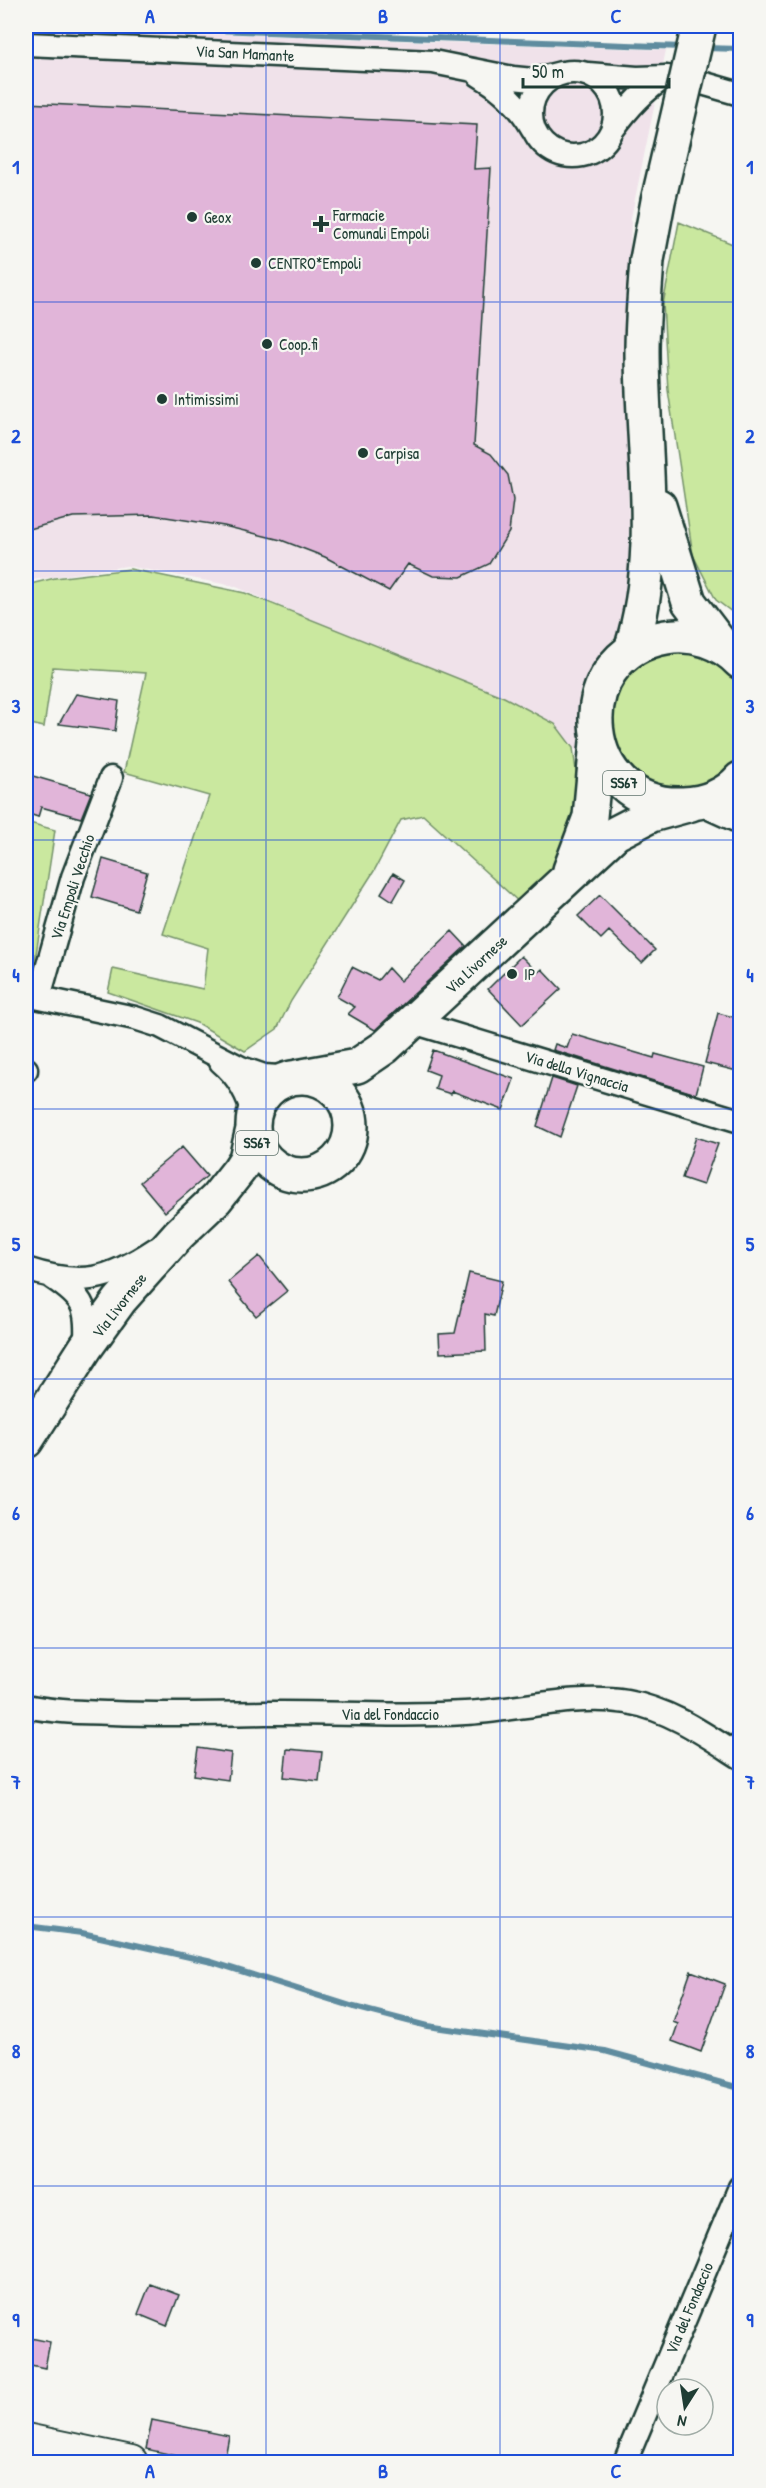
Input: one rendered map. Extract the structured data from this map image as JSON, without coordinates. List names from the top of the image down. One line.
{"streets":{"main road":["SS67","Via Livornese"],"street":["Via San Mamante","Via Empoli Vecchio","Via della Vignaccia","Via del Fondaccio"]},"crossings":[["SS67","Via Livornese"],["Via Livornese","Via della Vignaccia"]],"places":{"other":["Geox","CENTRO*Empoli","Coop.fi","Intimissimi","Carpisa","IP"],"health":["Farmacie Comunali Empoli"]},"scale_bar":"50 m","north":"bottom","grid":{"columns":["A","B","C"],"rows":["1","2","3","4","5","6","7","8","9"]}}
